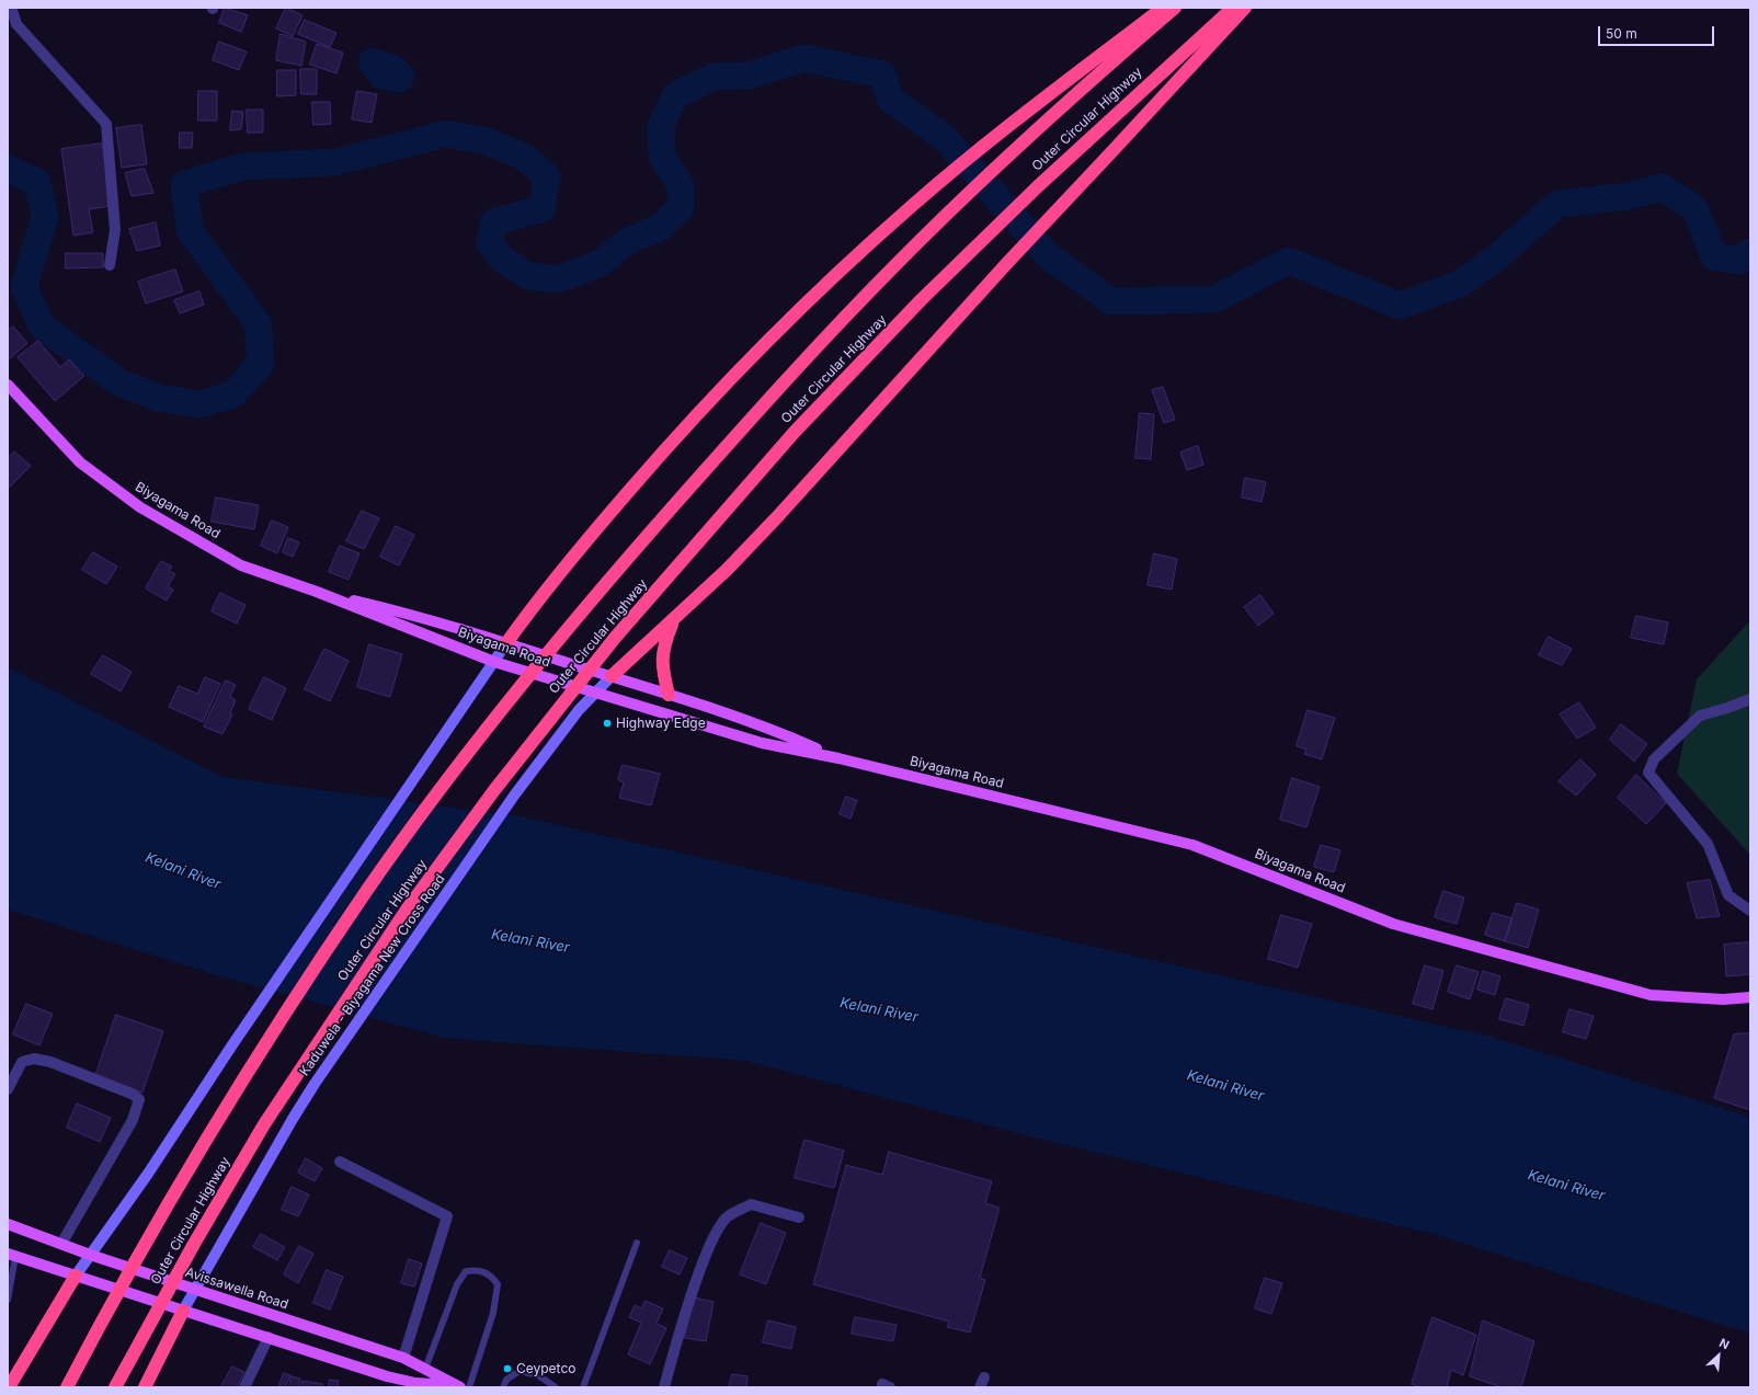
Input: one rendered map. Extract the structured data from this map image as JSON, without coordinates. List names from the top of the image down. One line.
{"streets":{"highway":["Outer Circular Highway"],"main road":["Biyagama Road","Avissawella Road"],"street":["Kaduwela - Biyagama New Cross Road"]},"crossings":[["Biyagama Road","Kaduwela - Biyagama New Cross Road"],["Kaduwela - Biyagama New Cross Road","Avissawella Road"]],"water":["Kelani River"],"places":["Highway Edge","Ceypetco"],"scale_bar":"50 m","north":"top right"}
